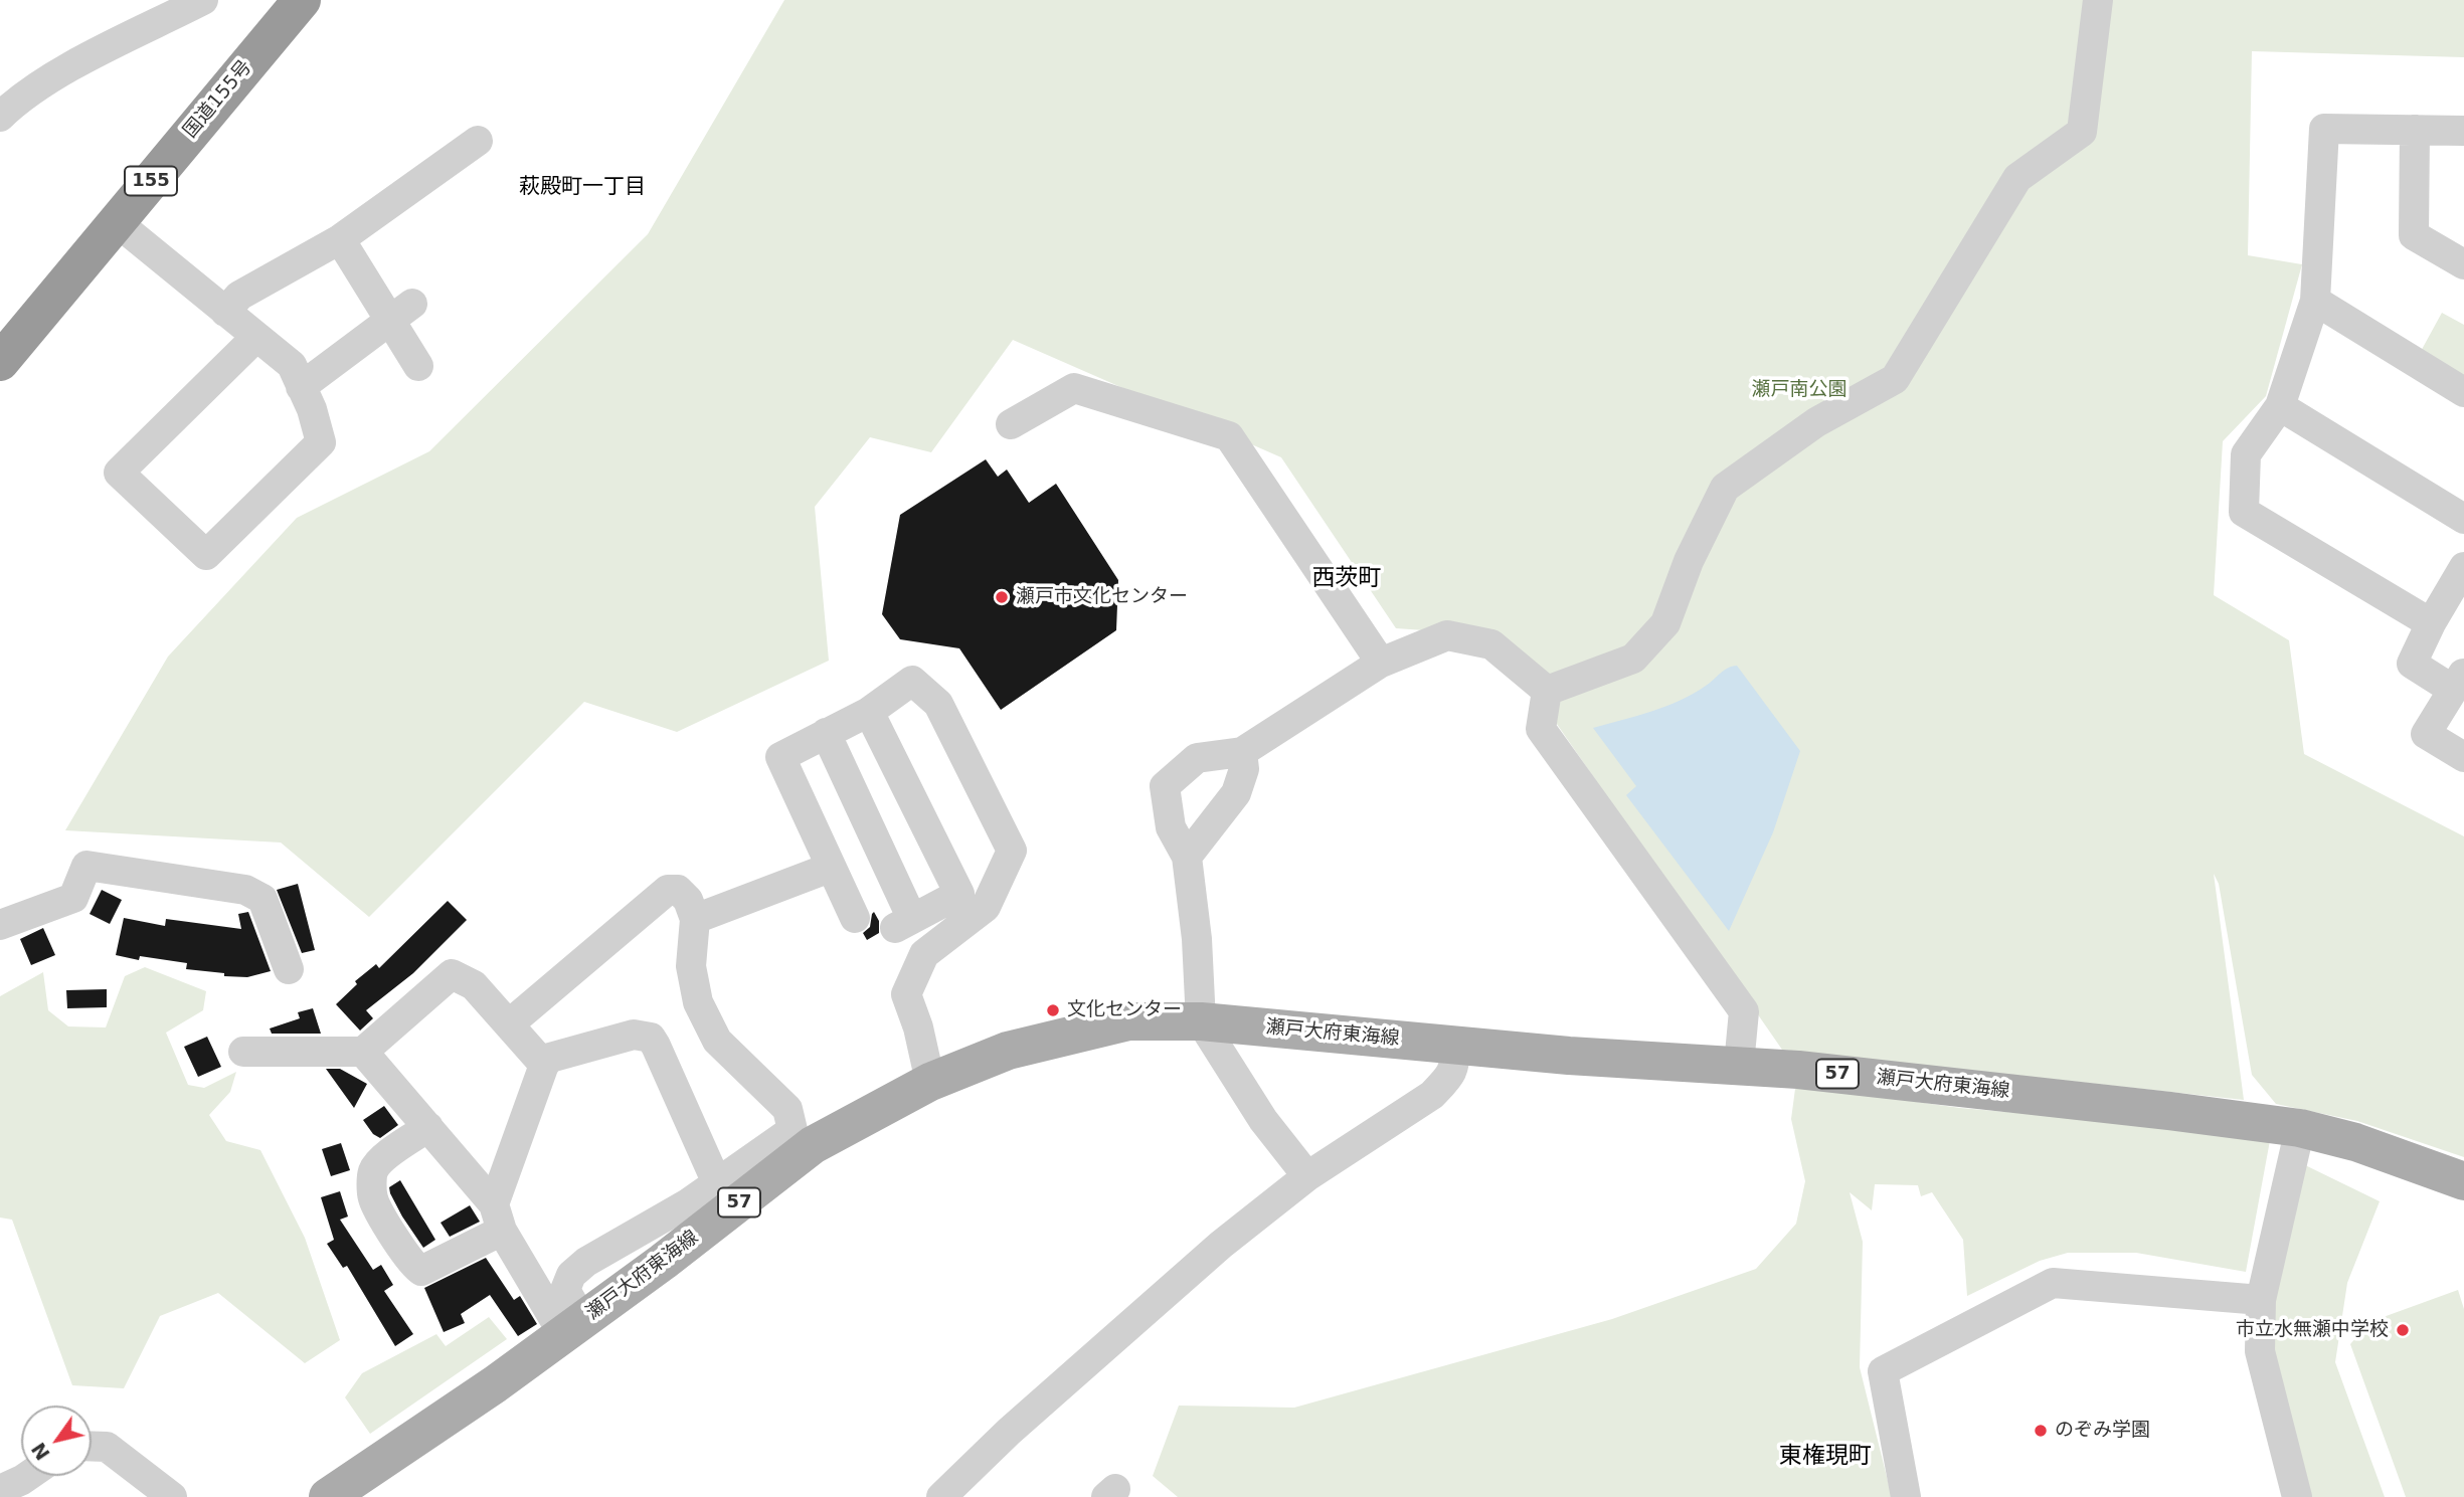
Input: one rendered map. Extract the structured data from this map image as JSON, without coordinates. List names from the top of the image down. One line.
{"streets":{"highway":["国道155号","155"],"main road":["瀬戸大府東海線","57"]},"districts":["萩殿町一丁目","西茨町","東権現町"],"parks":["瀬戸南公園"],"places":["瀬戸市文化センター","文化センター","市立水無瀬中学校","のぞみ学園"],"north":"bottom left"}
